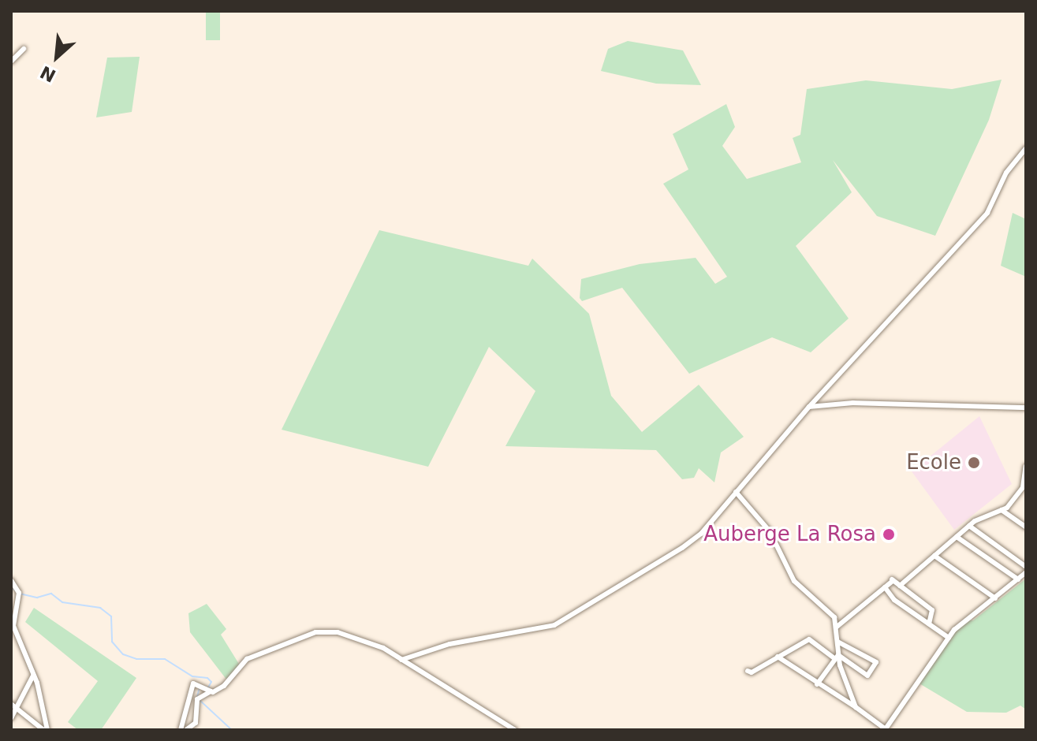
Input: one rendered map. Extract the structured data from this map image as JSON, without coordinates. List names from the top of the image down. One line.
{"places":["Ecole","Auberge La Rosa"],"north":"bottom left"}
